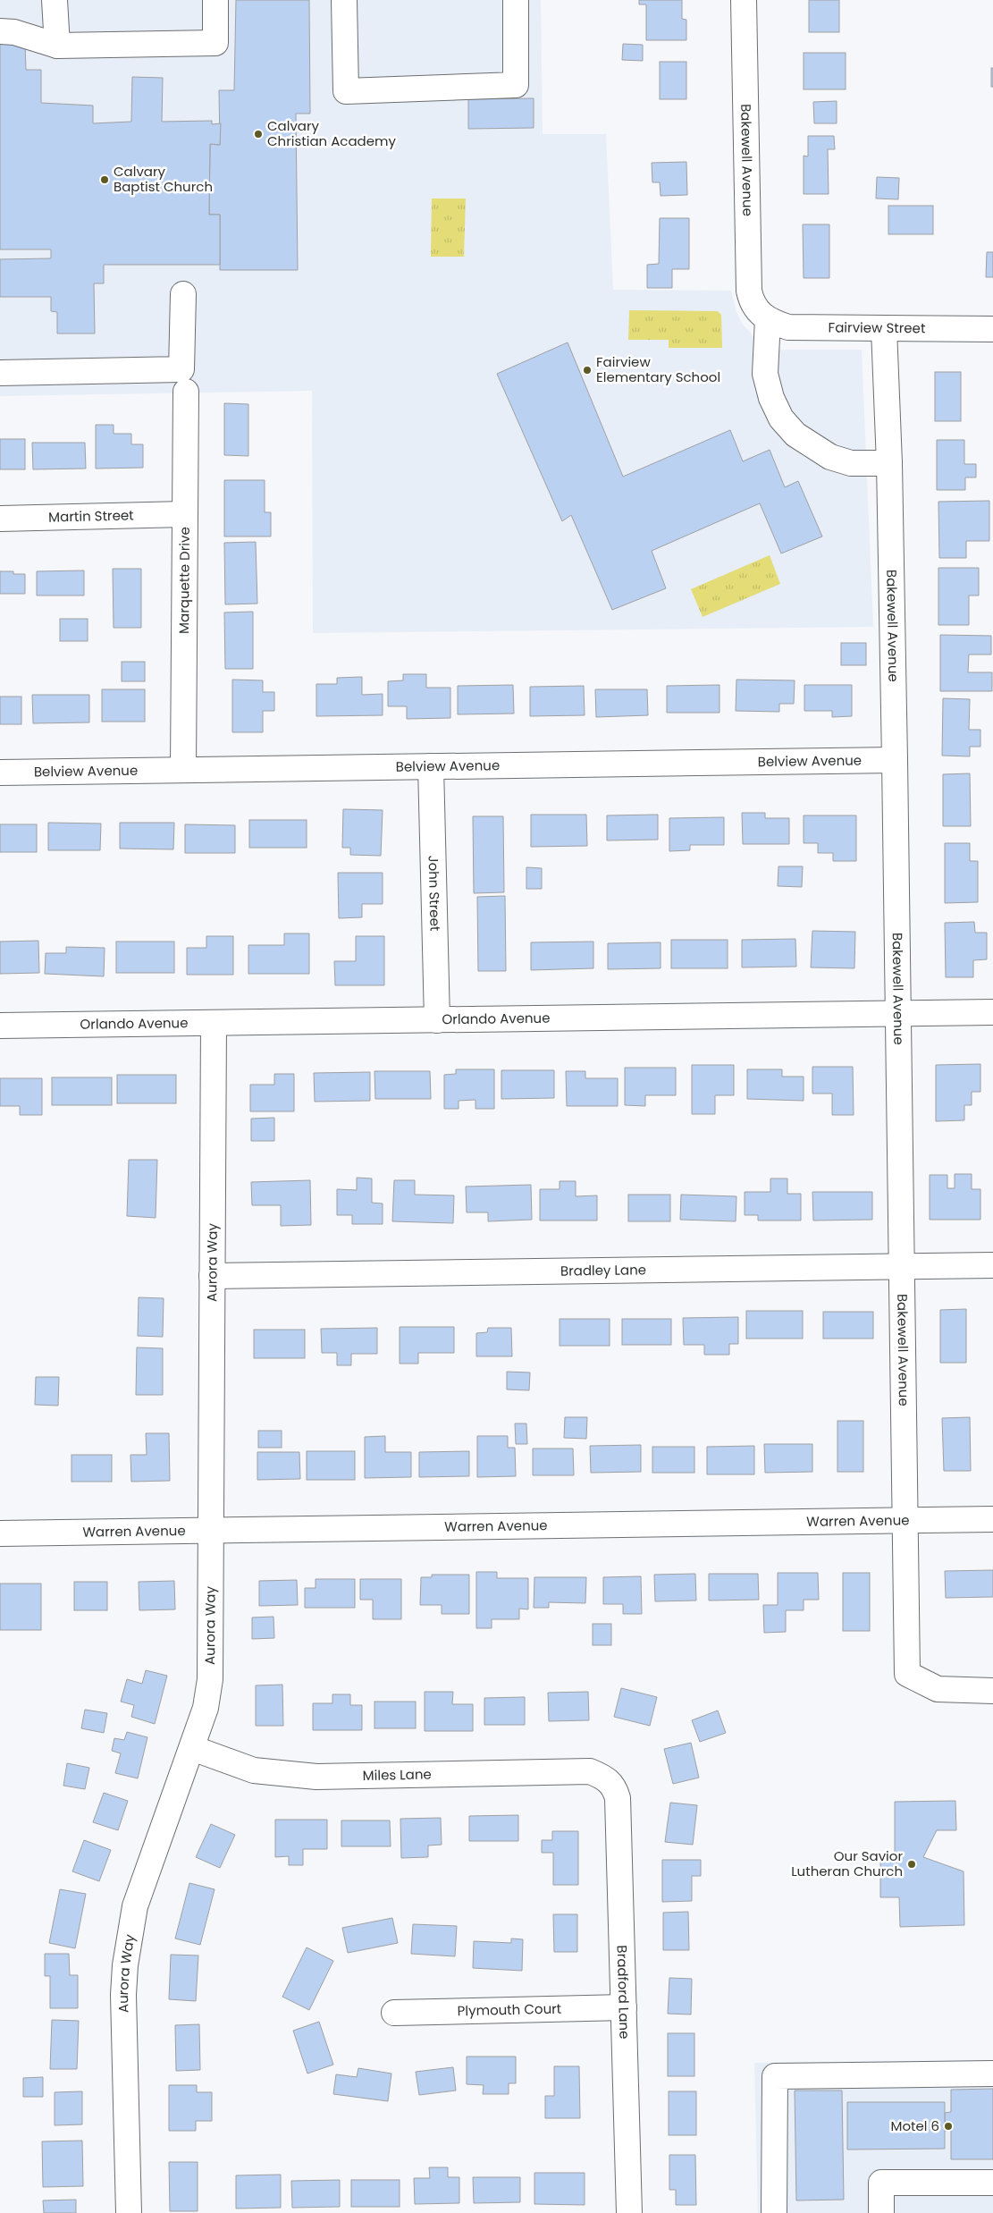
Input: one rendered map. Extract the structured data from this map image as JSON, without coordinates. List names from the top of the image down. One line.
{"streets":{"street":["Bakewell Avenue","Fairview Street","Martin Street","Marquette Drive","Belview Avenue","John Street","Orlando Avenue","Aurora Way","Bradley Lane","Warren Avenue","Miles Lane","Bradford Lane","Plymouth Court"]},"crossings":[["Bakewell Avenue","Fairview Street"],["Bakewell Avenue","Belview Avenue"],["Bakewell Avenue","Orlando Avenue"],["Bakewell Avenue","Bradley Lane"],["Bakewell Avenue","Warren Avenue"],["Martin Street","Marquette Drive"],["Marquette Drive","Belview Avenue"],["Belview Avenue","John Street"],["John Street","Orlando Avenue"],["Orlando Avenue","Aurora Way"],["Aurora Way","Bradley Lane"],["Aurora Way","Warren Avenue"],["Aurora Way","Miles Lane"],["Miles Lane","Bradford Lane"],["Bradford Lane","Plymouth Court"]],"places":["Calvary Christian Academy","Calvary Baptist Church","Fairview Elementary School","Our Savior Lutheran Church","Motel 6"]}
